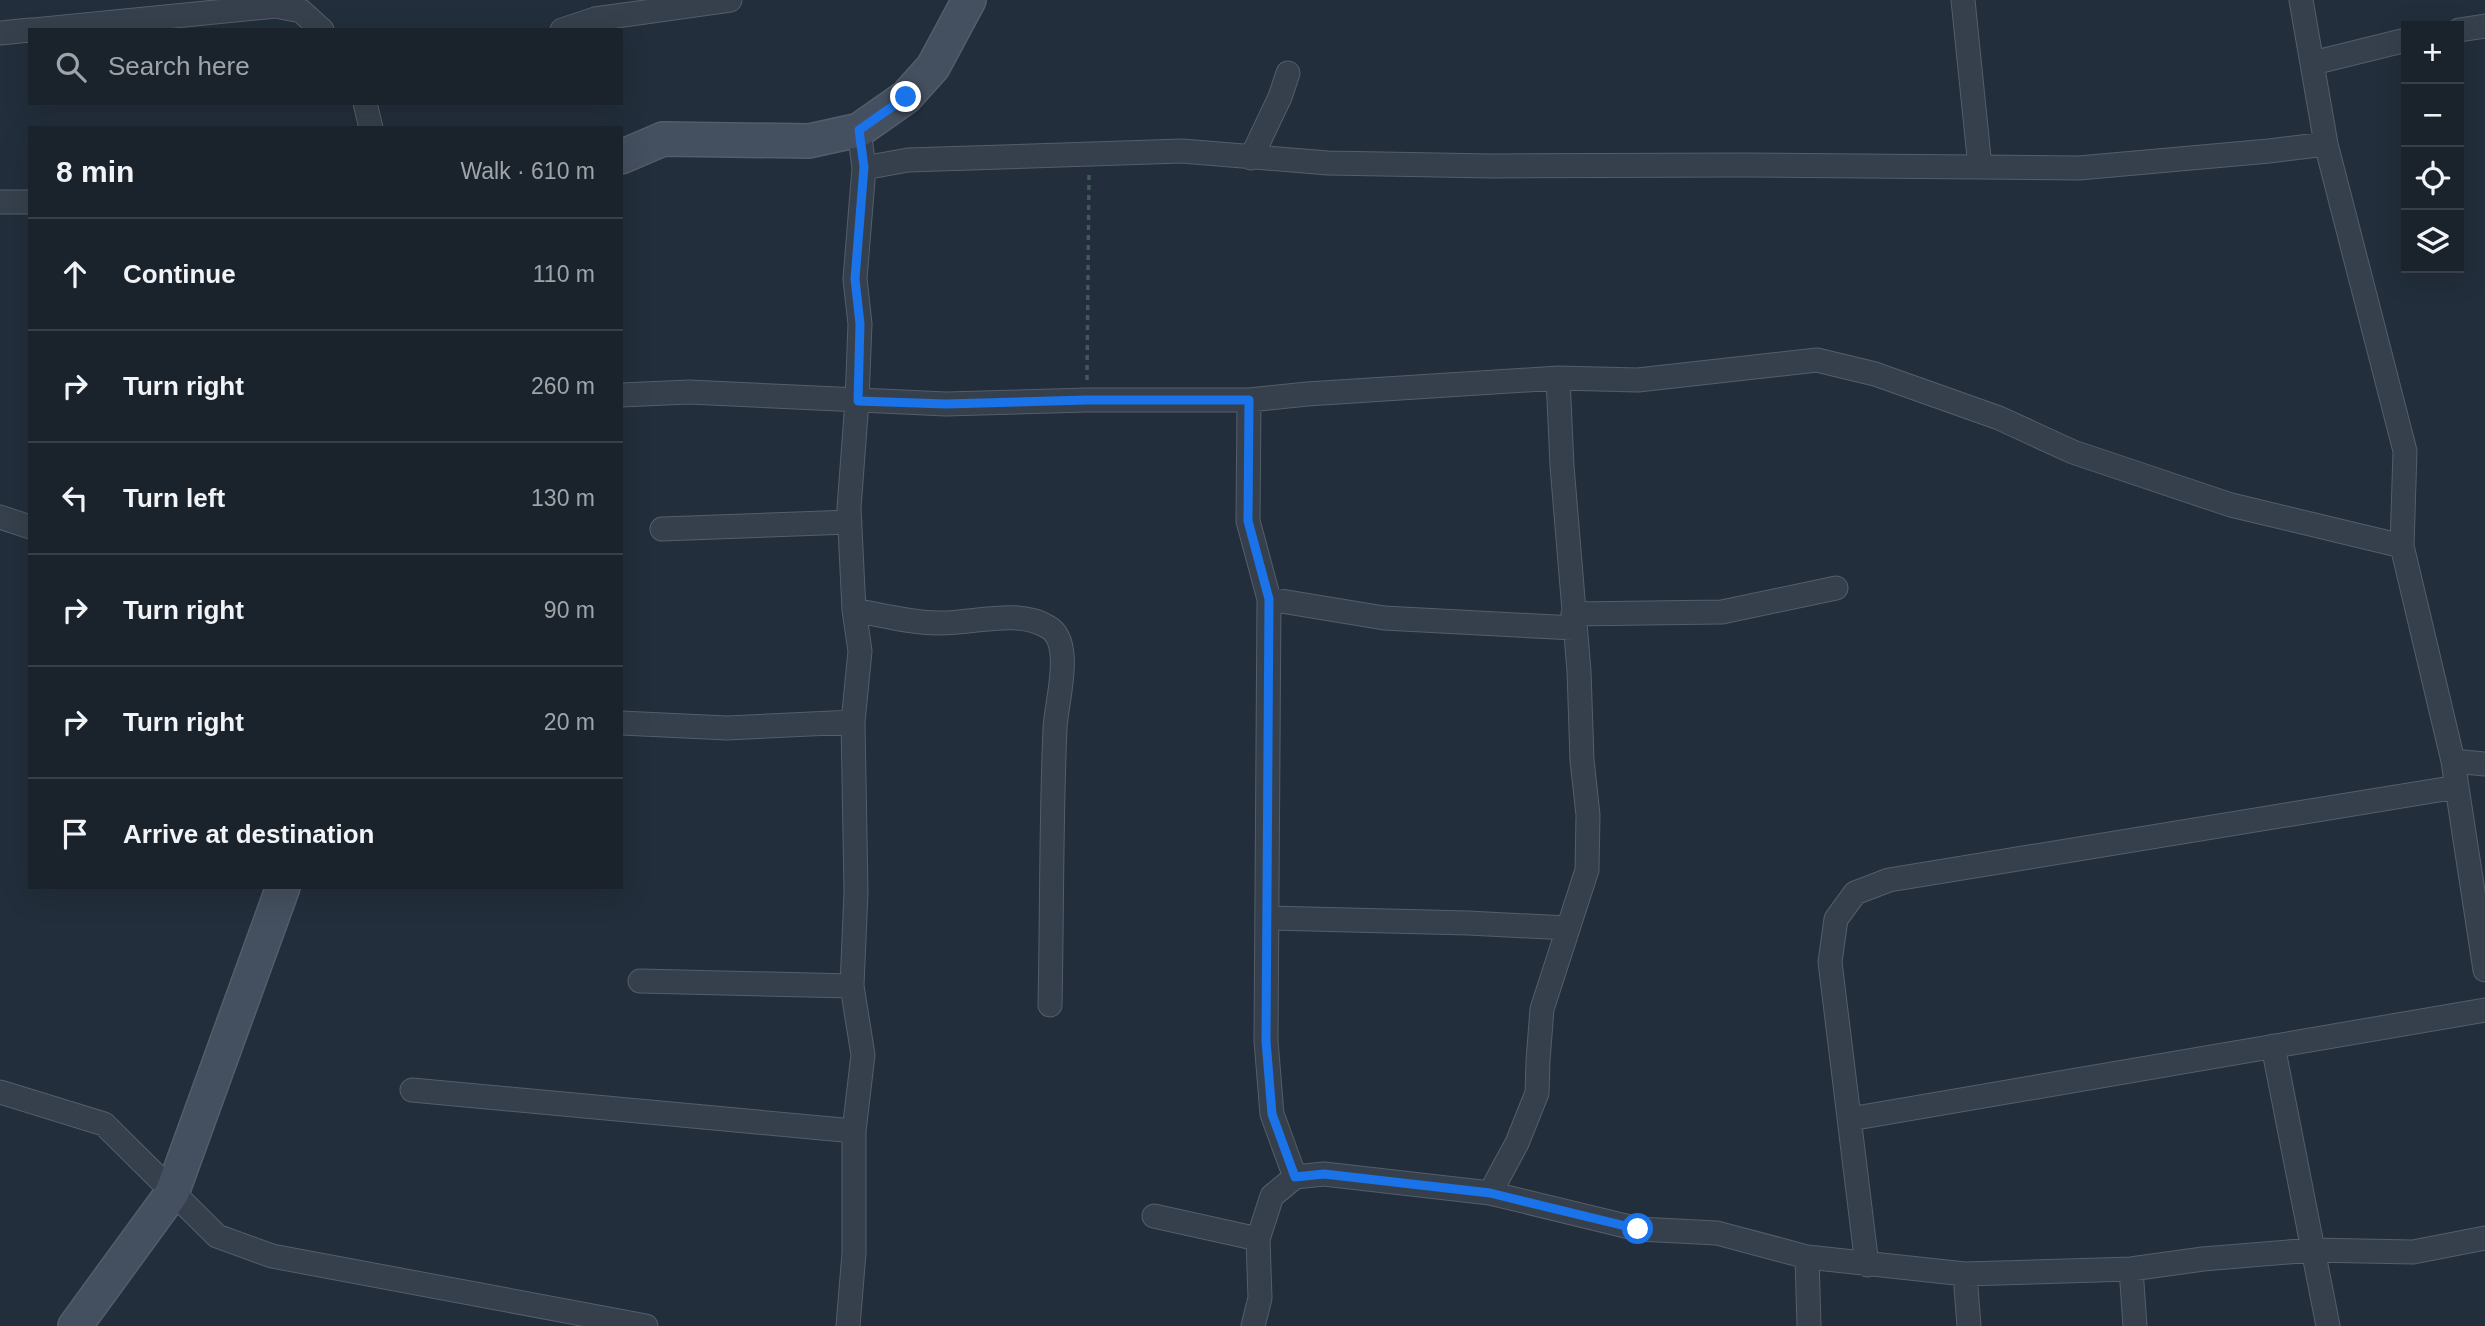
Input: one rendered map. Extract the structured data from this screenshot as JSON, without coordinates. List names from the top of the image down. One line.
{"page":{"map_buttons":["+","−"],"search":"Search here","heading":["8 min","Walk · 610 m"],"list":[["Continue","110 m"],["Turn right","260 m"],["Turn left","130 m"],["Turn right","90 m"],["Turn right","20 m"],"Arrive at destination"]}}
